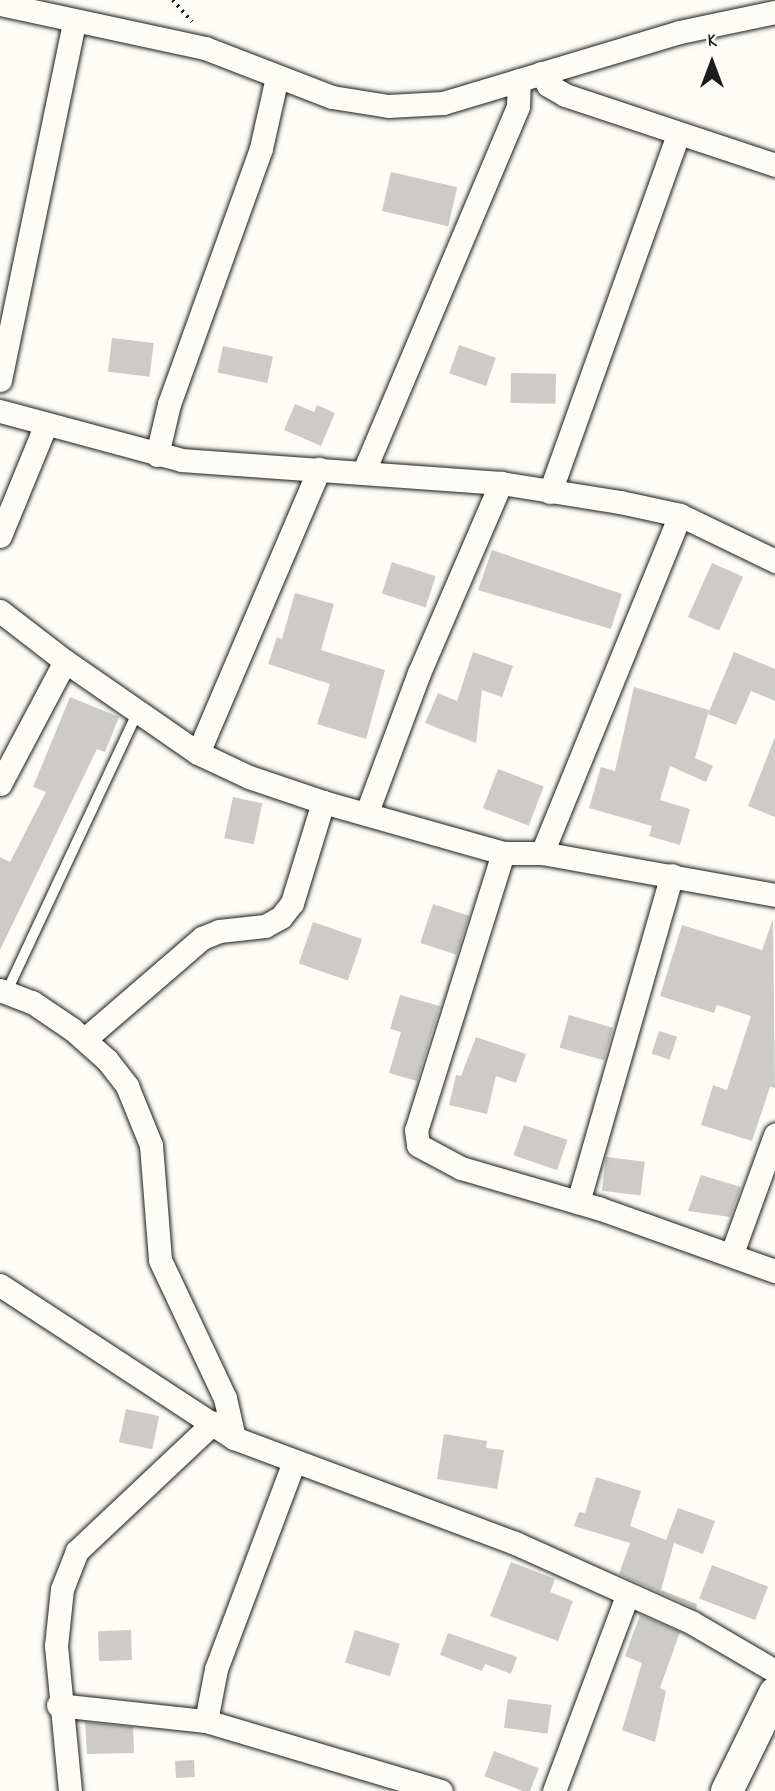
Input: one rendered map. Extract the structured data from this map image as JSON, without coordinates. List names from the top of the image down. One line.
{"north":"top"}
